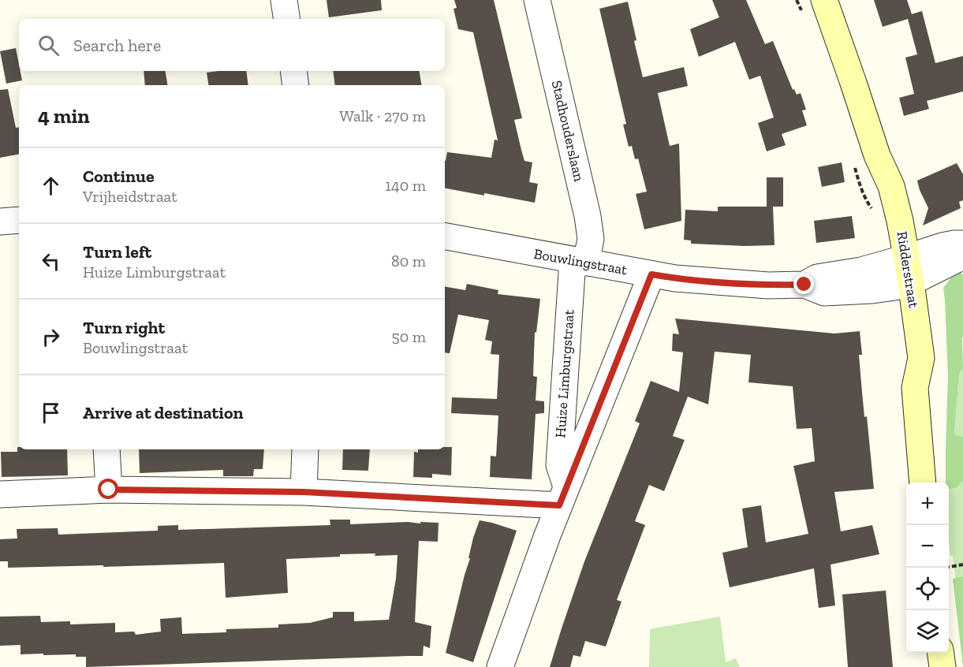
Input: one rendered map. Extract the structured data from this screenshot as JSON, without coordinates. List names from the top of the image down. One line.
{"streets":{"street":["Stadhouderslaan","Bouwlingstraat","Ridderstraat","Huize Limburgstraat"]},"crossings":[["Stadhouderslaan","Bouwlingstraat"],["Stadhouderslaan","Huize Limburgstraat"],["Bouwlingstraat","Ridderstraat"],["Bouwlingstraat","Huize Limburgstraat"]],"page":{"search":"Search here","heading":["4 min","Walk · 270 m"],"list":[["Continue","Vrijheidstraat","140 m"],["Turn left","Huize Limburgstraat","80 m"],["Turn right","Bouwlingstraat","50 m"],"Arrive at destination"],"map_buttons":["+","−"]}}
